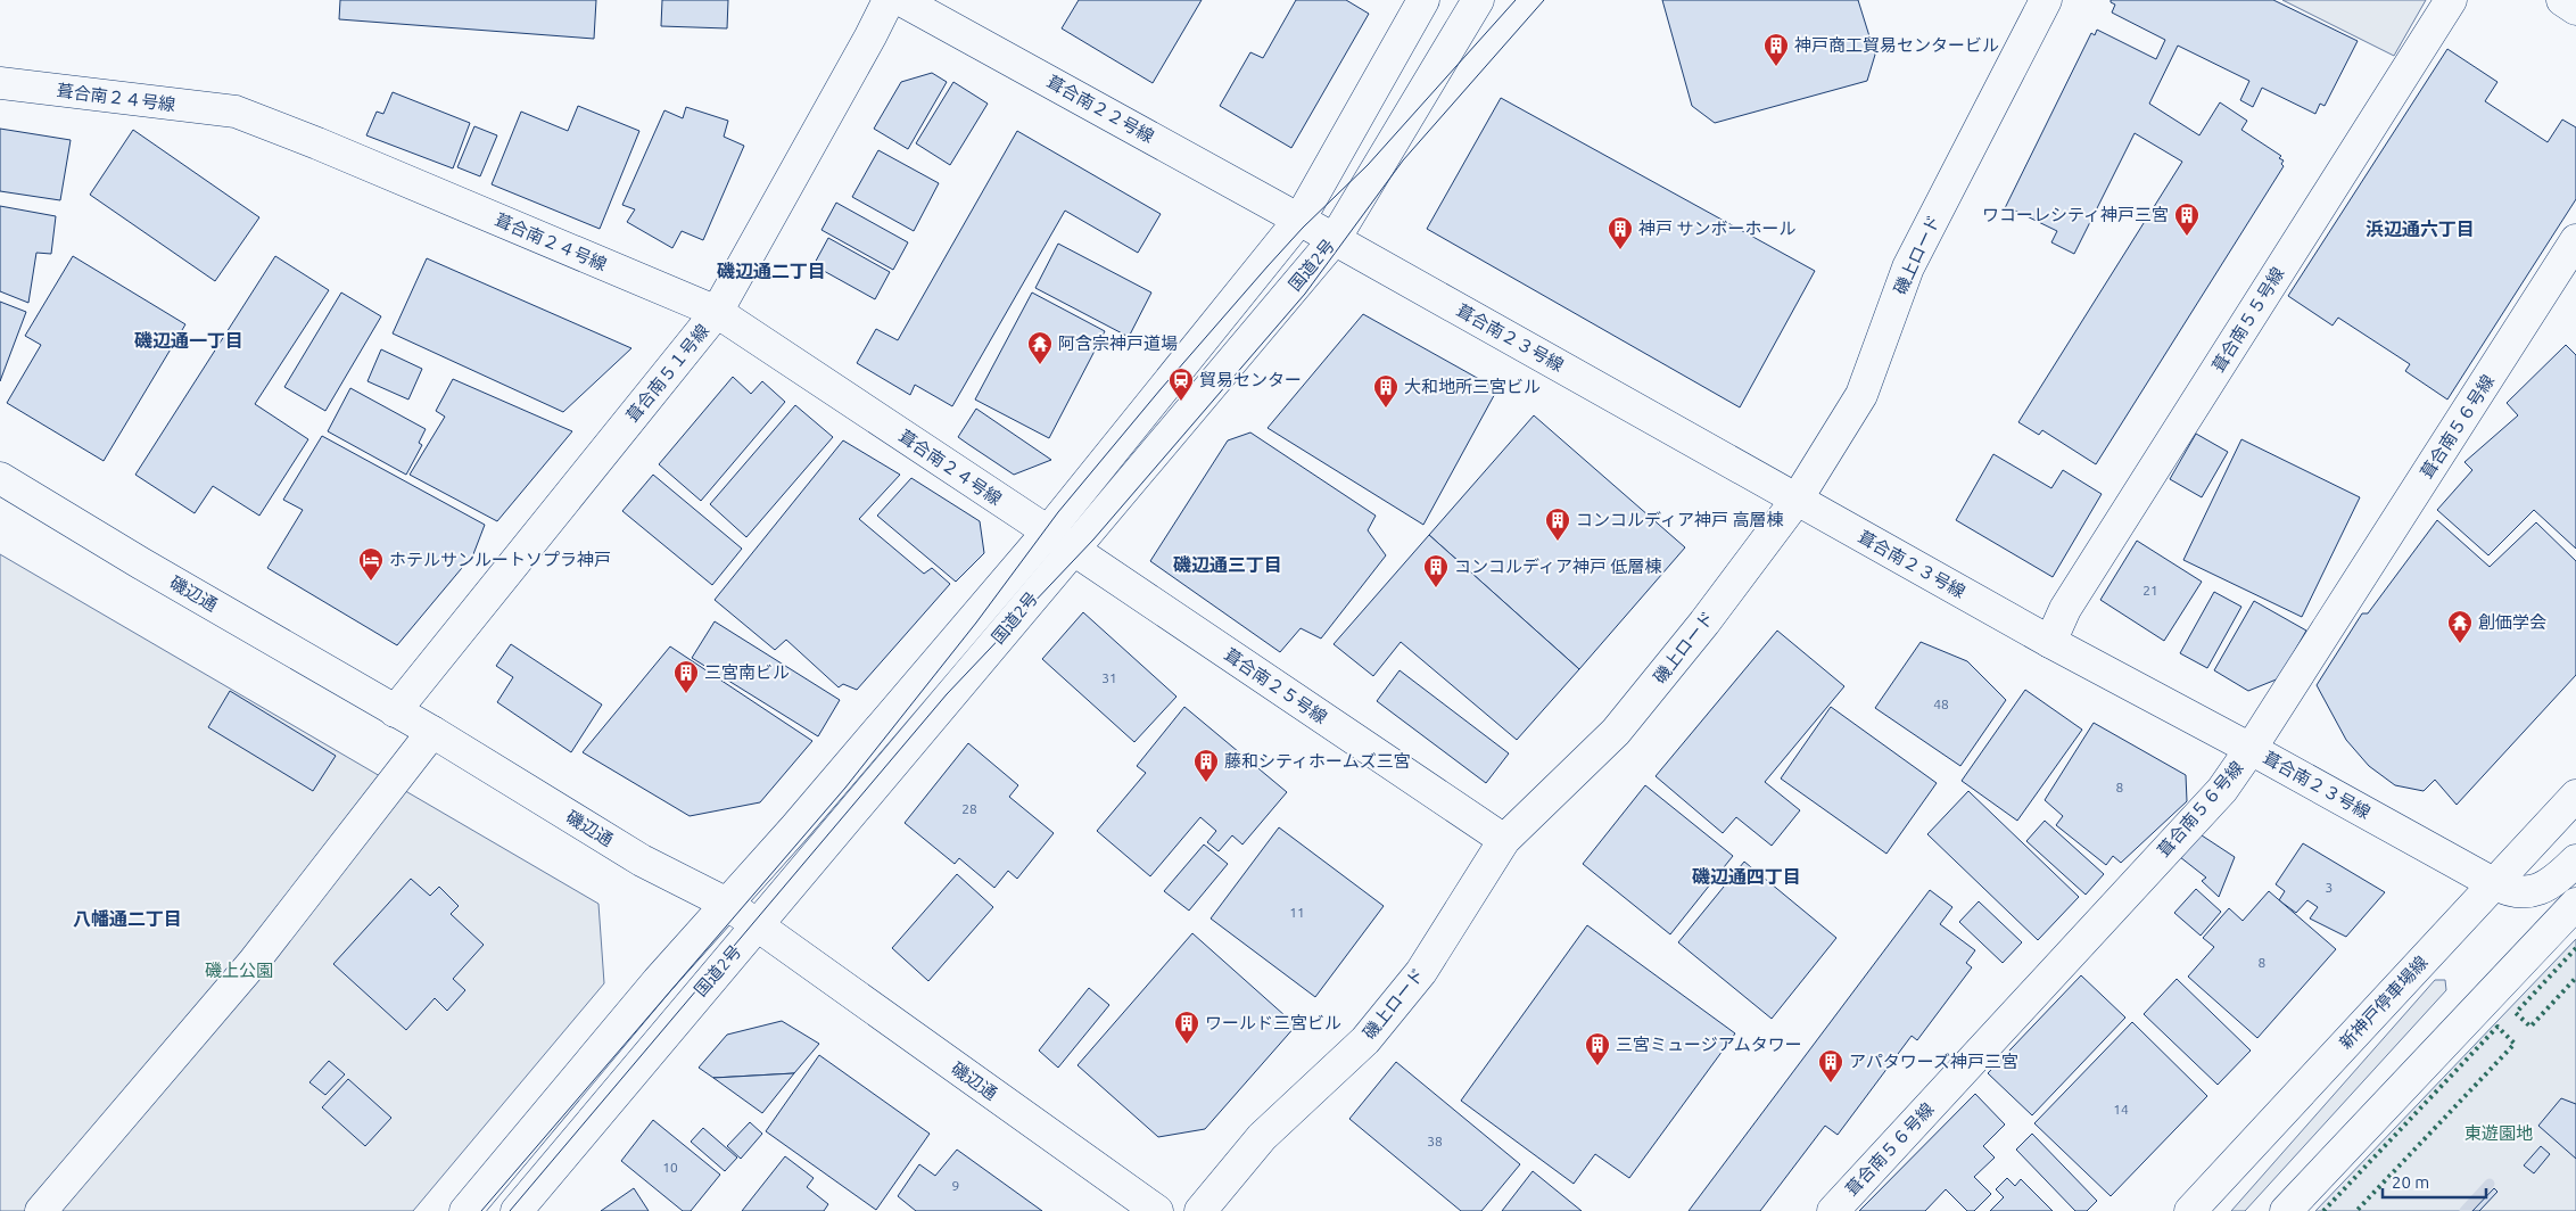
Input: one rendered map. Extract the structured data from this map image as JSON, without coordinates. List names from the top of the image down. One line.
{"streets":{"main road":["葺合南２４号線","葺合南２２号線","磯上ロード","国道2号","葺合南５５号線","葺合南２３号線","葺合南５１号線","葺合南５６号線","磯辺通","葺合南２５号線","新神戸停車場線"]},"crossings":[["葺合南２４号線","国道2号"],["葺合南２４号線","葺合南５１号線"],["葺合南２４号線","葺合南２５号線"],["葺合南２２号線","国道2号"],["葺合南２２号線","葺合南２３号線"],["磯上ロード","葺合南２３号線"],["磯上ロード","葺合南２５号線"],["国道2号","葺合南２３号線"],["国道2号","磯辺通"],["国道2号","葺合南２５号線"],["葺合南５５号線","葺合南２３号線"],["葺合南２３号線","葺合南５６号線"],["葺合南２３号線","新神戸停車場線"],["葺合南５１号線","磯辺通"]],"districts":["浜辺通六丁目","磯辺通二丁目","磯辺通一丁目","磯辺通三丁目","磯辺通四丁目","八幡通二丁目"],"parks":["磯上公園","東遊園地"],"places":{"building":["神戸商工貿易センタービル","ワコーレシティ神戸三宮","神戸 サンボーホール","大和地所三宮ビル","コンコルディア神戸 高層棟","コンコルディア神戸 低層棟","三宮南ビル","藤和シティホームズ三宮","ワールド三宮ビル","三宮ミュージアムタワー","アパタワーズ神戸三宮"],"temple":["阿含宗神戸道場","創価学会"],"station":["貿易センター"],"hotel":["ホテルサンルートソプラ神戸"]},"house_numbers":["21","31","48","8","28","3","11","8","14","38","10","9"],"scale_bar":"20 m"}
